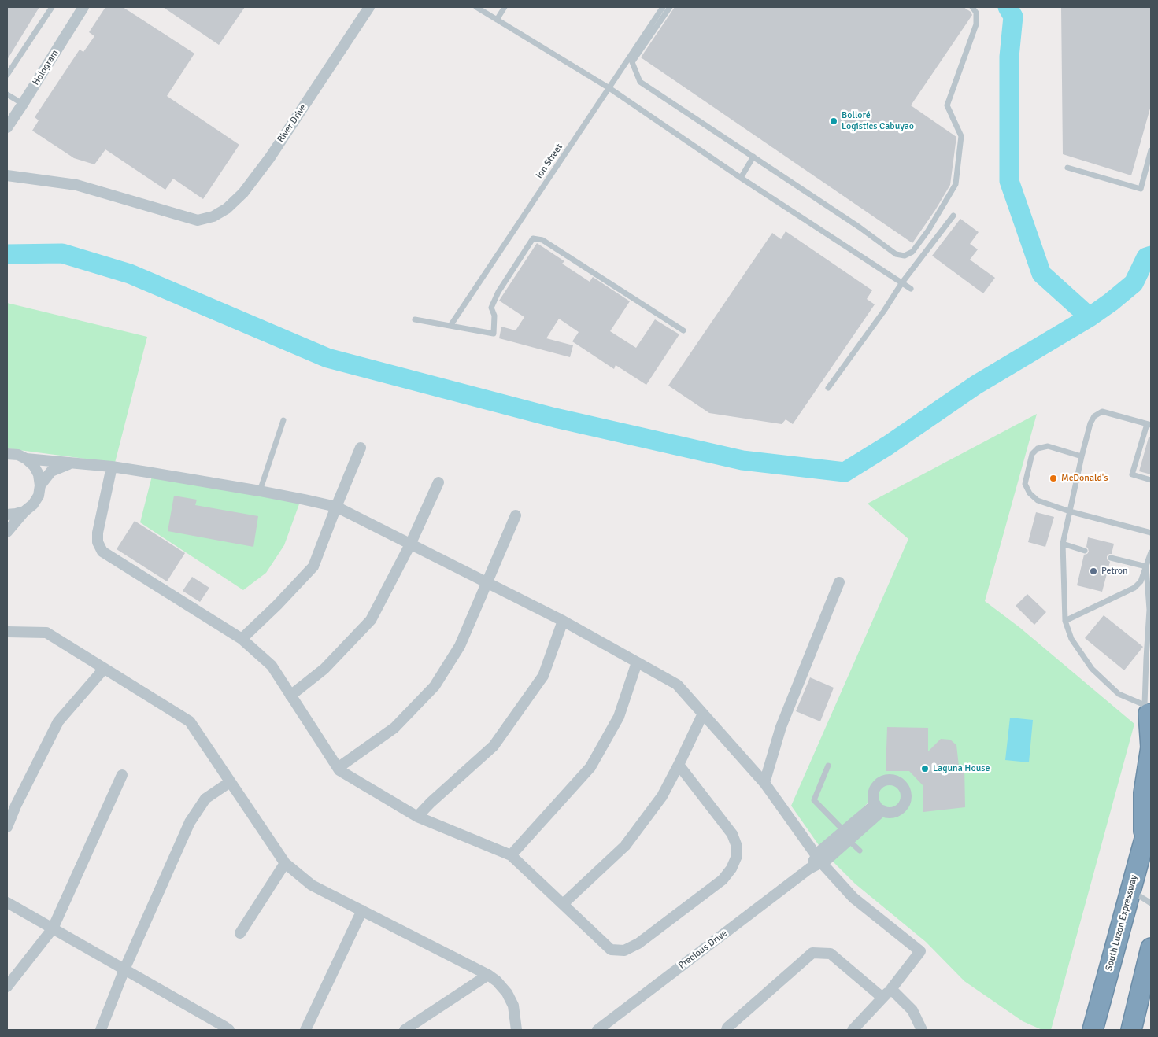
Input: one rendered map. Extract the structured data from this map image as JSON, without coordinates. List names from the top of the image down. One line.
{"streets":{"highway":["South Luzon Expressway"],"street":["Hologram","River Drive","Precious Drive"],"lane":["Ion Street"]},"places":["Bolloré Logistics Cabuyao","McDonald's","Petron","Laguna House"]}
